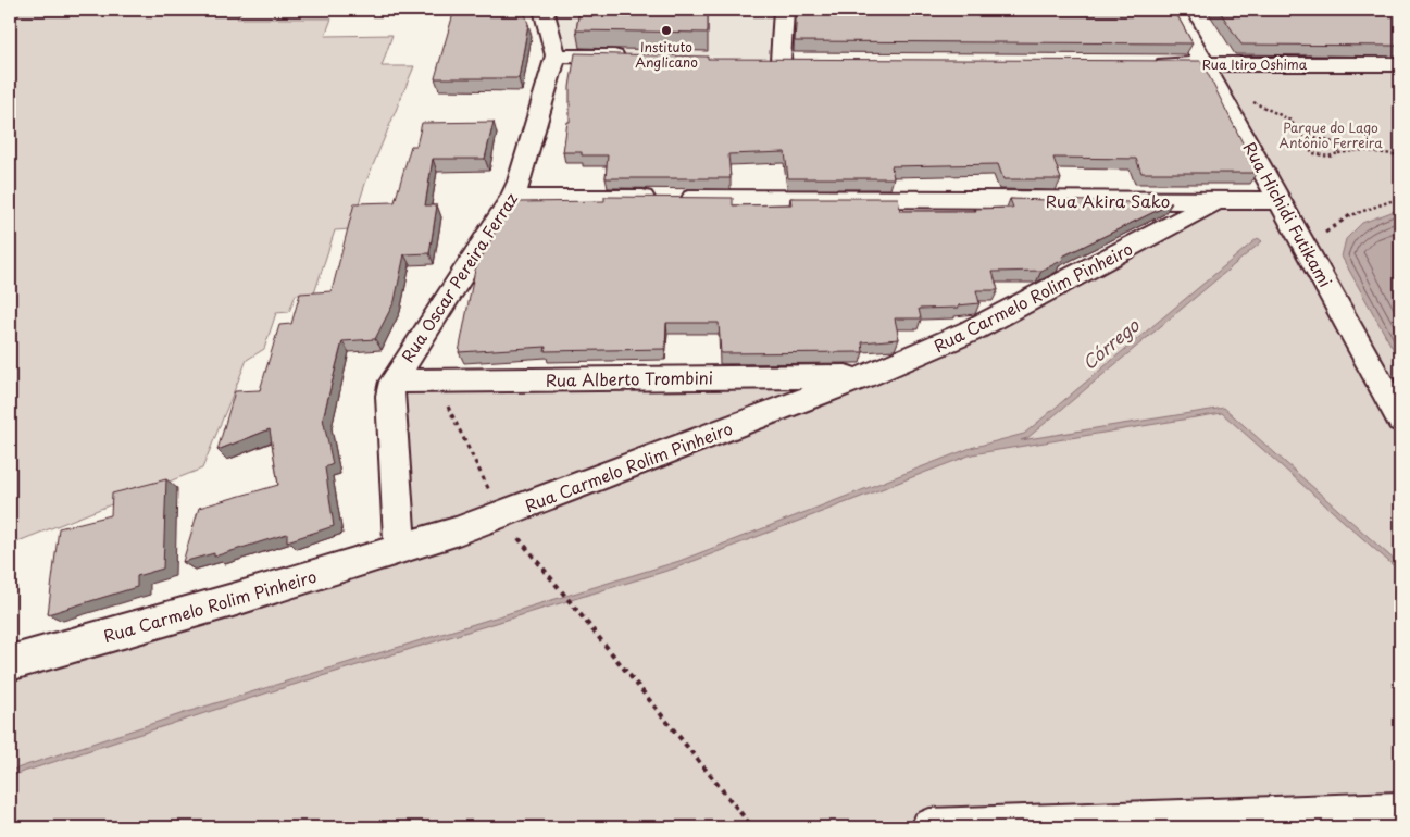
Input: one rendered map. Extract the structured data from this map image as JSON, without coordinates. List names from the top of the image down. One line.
{"streets":{"street":["Rua Itiro Oshima","Rua Akira Sako","Rua Hichidi Futikami","Rua Oscar Pereira Ferraz","Rua Carmelo Rolim Pinheiro","Rua Alberto Trombini"]},"crossings":[["Rua Itiro Oshima","Rua Hichidi Futikami"],["Rua Akira Sako","Rua Hichidi Futikami"],["Rua Akira Sako","Rua Oscar Pereira Ferraz"],["Rua Akira Sako","Rua Carmelo Rolim Pinheiro"],["Rua Oscar Pereira Ferraz","Rua Carmelo Rolim Pinheiro"],["Rua Oscar Pereira Ferraz","Rua Alberto Trombini"],["Rua Carmelo Rolim Pinheiro","Rua Alberto Trombini"]],"water":["Córrego"],"parks":["Parque do Lago Antônio Ferreira"],"places":["Instituto Anglicano"]}
